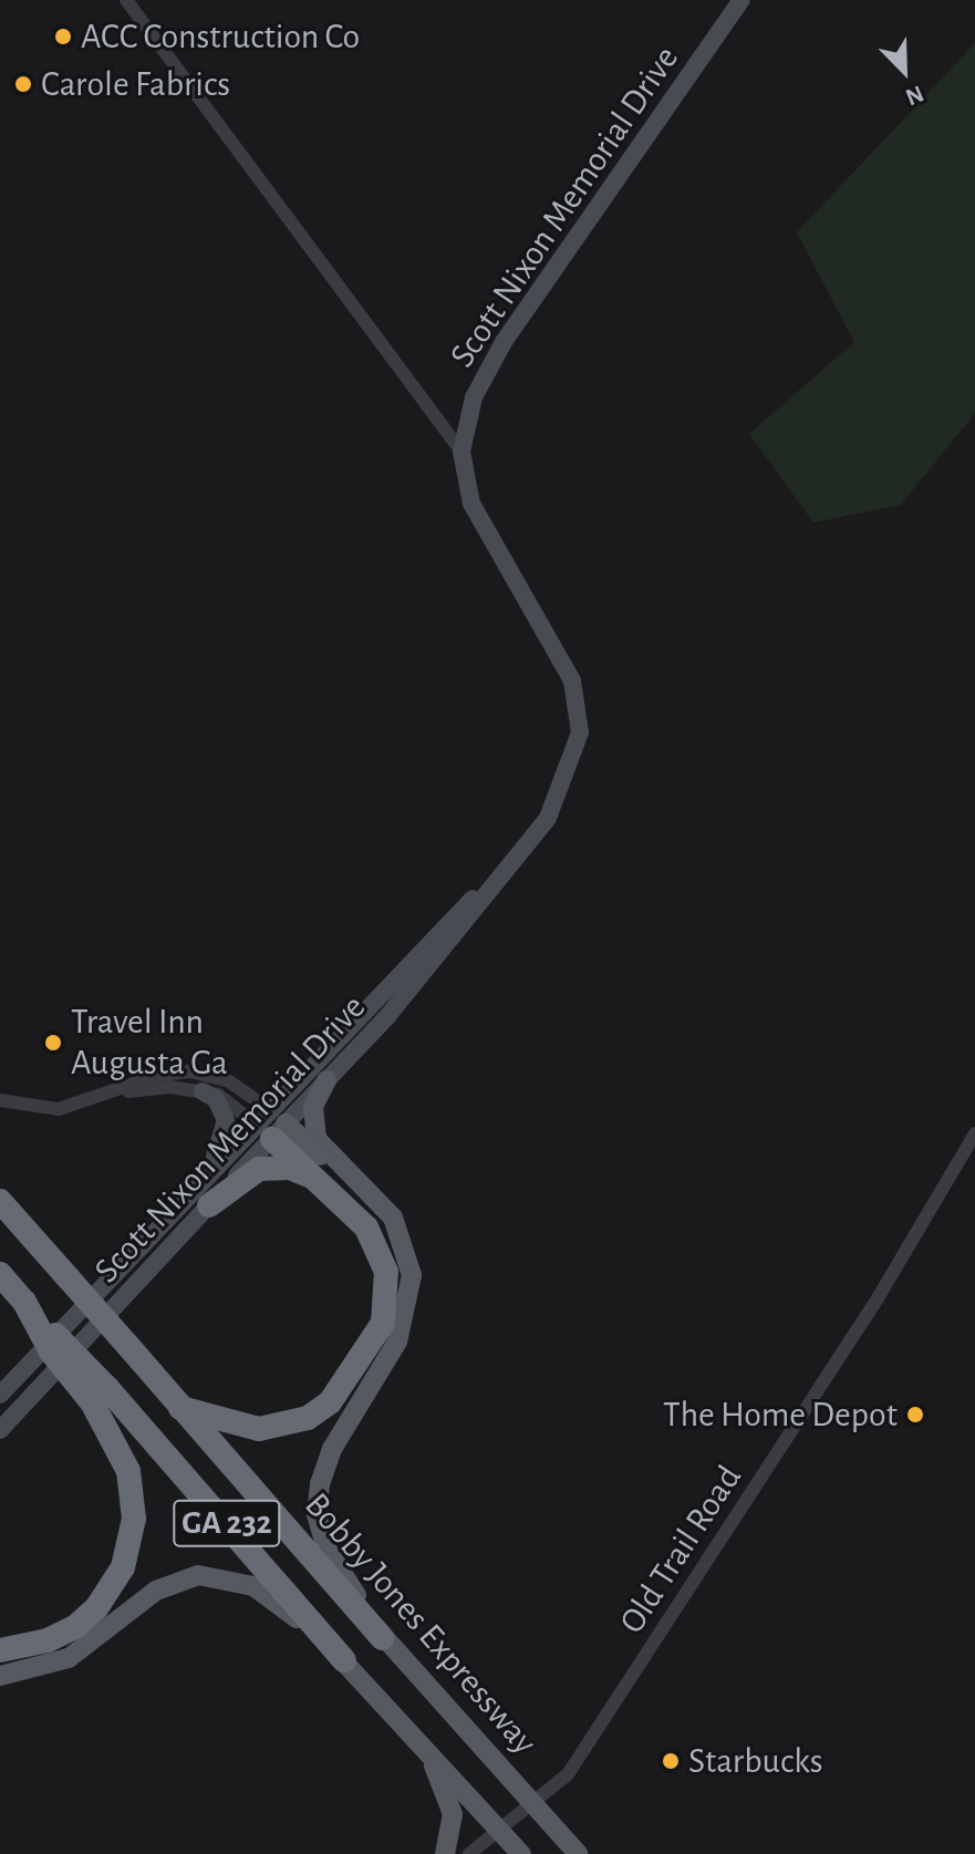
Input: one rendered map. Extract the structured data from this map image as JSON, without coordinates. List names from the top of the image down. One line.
{"streets":{"highway":["GA 232","Bobby Jones Expressway"],"main road":["Scott Nixon Memorial Drive"],"street":["Old Trail Road"]},"crossings":[["GA 232","Old Trail Road"],["Old Trail Road","Bobby Jones Expressway"]],"places":["ACC Construction Co","Carole Fabrics","Travel Inn Augusta Ga","The Home Depot","Starbucks"],"north":"bottom right"}
